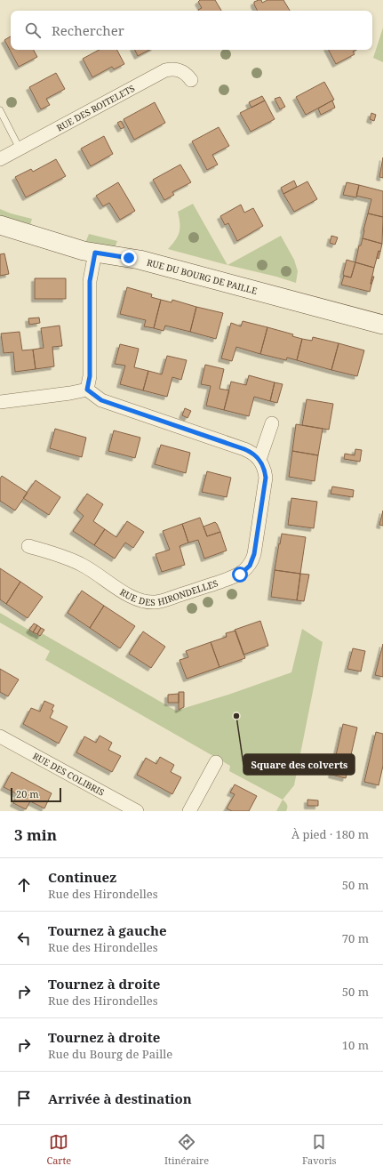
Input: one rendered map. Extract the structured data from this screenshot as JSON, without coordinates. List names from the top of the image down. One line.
{"streets":{"street":["RUE DES ROITELETS","RUE DU BOURG DE PAILLE","RUE DES HIRONDELLES","RUE DES COLIBRIS"]},"places":["Square des colverts"],"scale_bar":"20 m","page":{"search":"Rechercher","scale":"20 m","heading":["3 min","À pied · 180 m"],"list":[["Continuez","Rue des Hirondelles","50 m"],["Tournez à gauche","Rue des Hirondelles","70 m"],["Tournez à droite","Rue des Hirondelles","50 m"],["Tournez à droite","Rue du Bourg de Paille","10 m"],"Arrivée à destination"],"nav":["Carte","Itinéraire","Favoris"]}}
